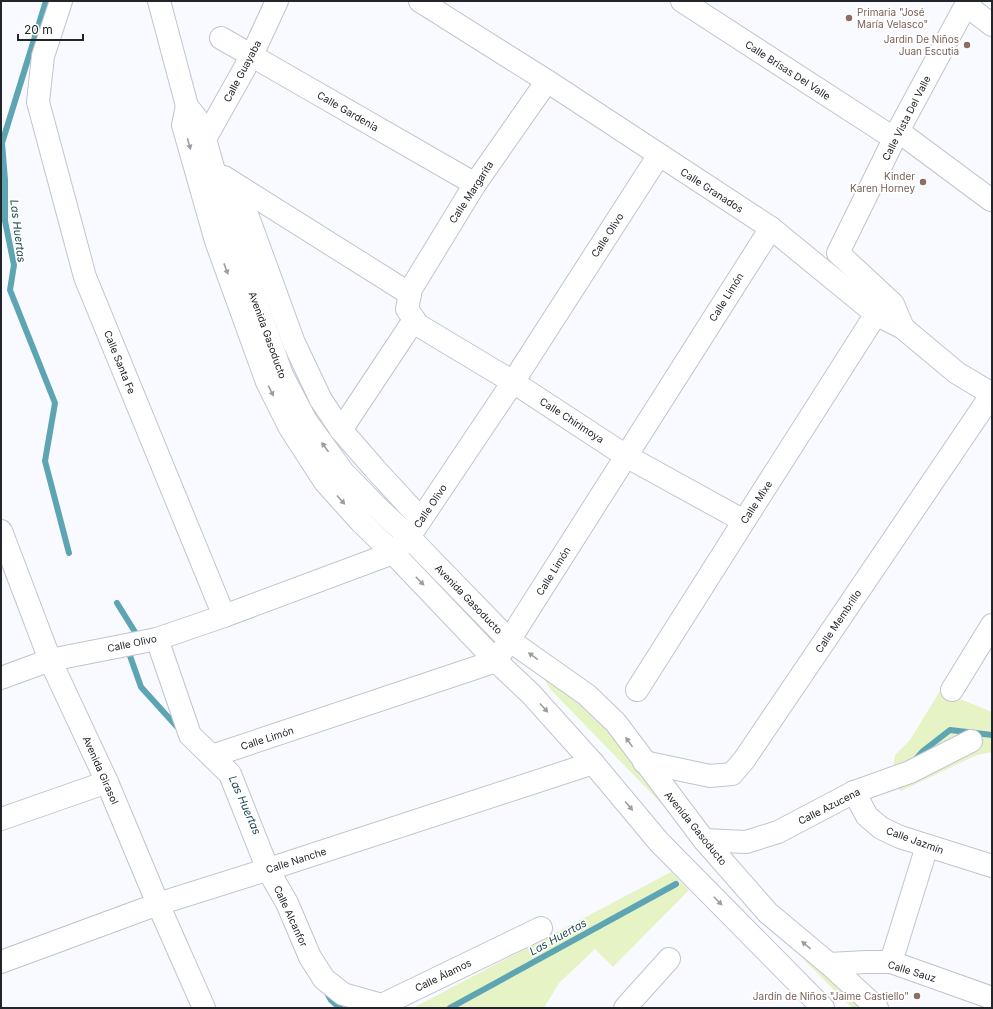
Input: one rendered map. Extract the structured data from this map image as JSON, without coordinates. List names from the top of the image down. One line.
{"streets":{"street":["Calle Brisas Del Valle","Calle Guayaba","Calle Gardenia","Calle Vista Del Valle","Calle Granados","Calle Margarita","Calle Olivo","Calle Limón","Avenida Gasoducto","Calle Santa Fe","Calle Chirimoya","Calle Mixe","Calle Membrillo","Avenida Girasol","Calle Azucena","Calle Jazmín","Calle Nanche","Calle Alcanfor","Calle Sauz","Calle Álamos"]},"crossings":[["Calle Brisas Del Valle","Calle Vista Del Valle"],["Calle Guayaba","Calle Gardenia"],["Calle Guayaba","Avenida Gasoducto"],["Calle Gardenia","Calle Margarita"],["Calle Vista Del Valle","Calle Granados"],["Calle Granados","Calle Margarita"],["Calle Granados","Calle Olivo"],["Calle Granados","Calle Limón"],["Calle Granados","Calle Mixe"],["Calle Granados","Calle Membrillo"],["Calle Margarita","Calle Chirimoya"],["Calle Olivo","Avenida Gasoducto"],["Calle Olivo","Calle Santa Fe"],["Calle Olivo","Calle Chirimoya"],["Calle Olivo","Avenida Girasol"],["Calle Olivo","Calle Alcanfor"],["Calle Limón","Avenida Gasoducto"],["Calle Limón","Calle Chirimoya"],["Calle Limón","Calle Alcanfor"],["Avenida Gasoducto","Calle Chirimoya"],["Avenida Gasoducto","Calle Membrillo"],["Avenida Gasoducto","Calle Azucena"],["Avenida Gasoducto","Calle Nanche"],["Avenida Gasoducto","Calle Sauz"],["Calle Chirimoya","Calle Mixe"],["Avenida Girasol","Calle Nanche"],["Calle Azucena","Calle Jazmín"],["Calle Nanche","Calle Alcanfor"],["Calle Alcanfor","Calle Álamos"]],"water":["Las Huertas"],"places":["Primaria \"José María Velasco\"","Jardin De Niños Juan Escutia","Kinder Karen Horney","Jardín de Niños \"Jaime Castiello\""],"scale_bar":"20 m"}
